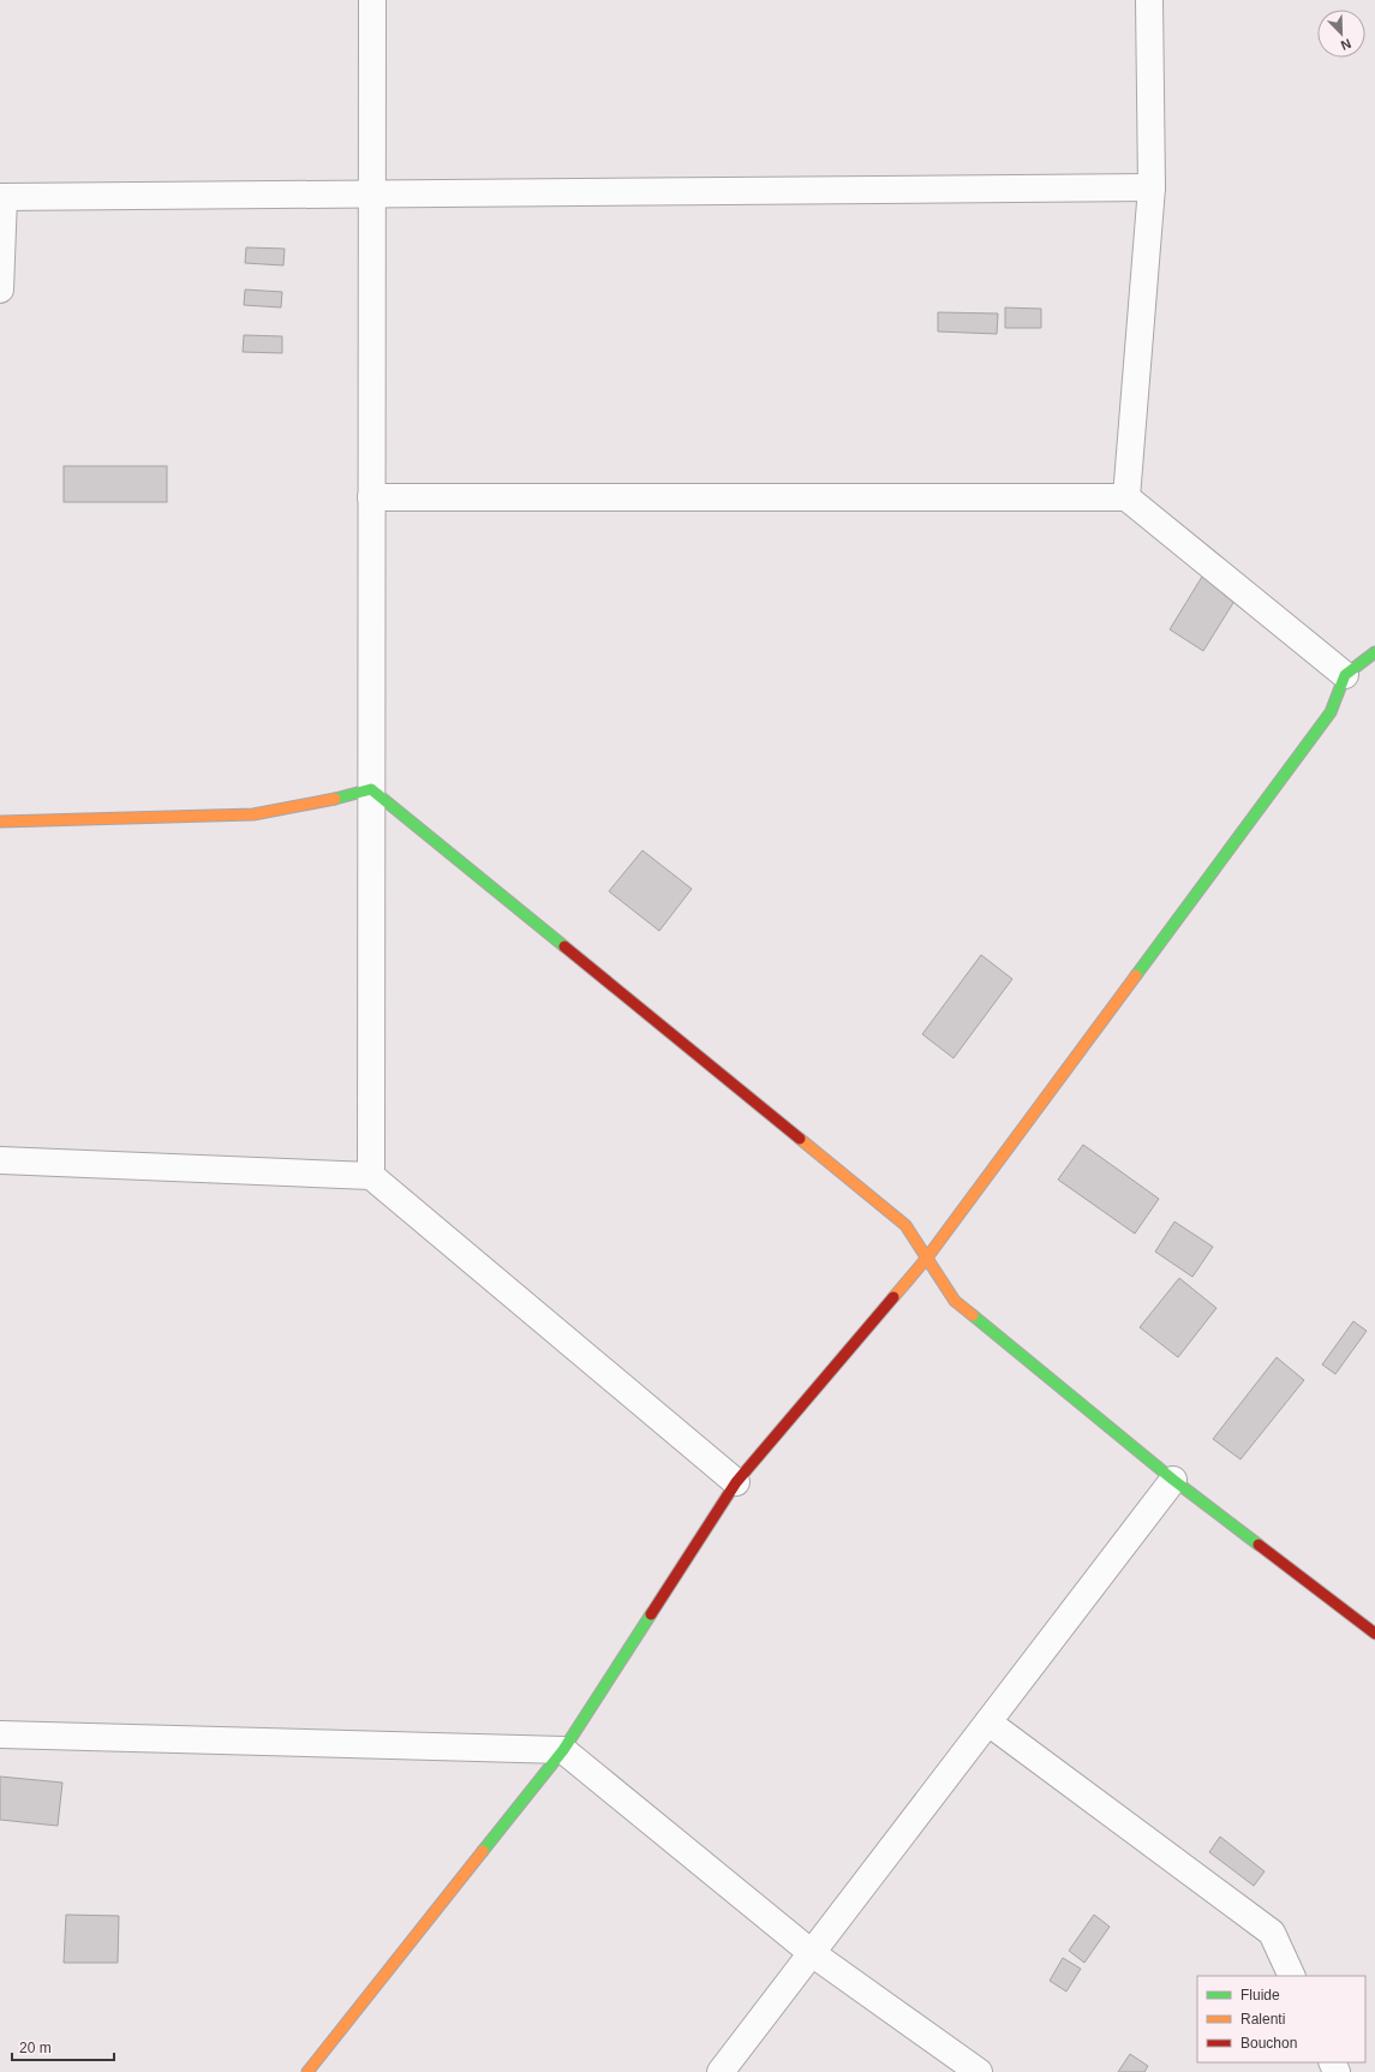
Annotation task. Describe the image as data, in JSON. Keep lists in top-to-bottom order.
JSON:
{
  "legend": ["Fluide", "Ralenti", "Bouchon"],
  "scale_bar": "20 m",
  "north": "bottom right"
}
